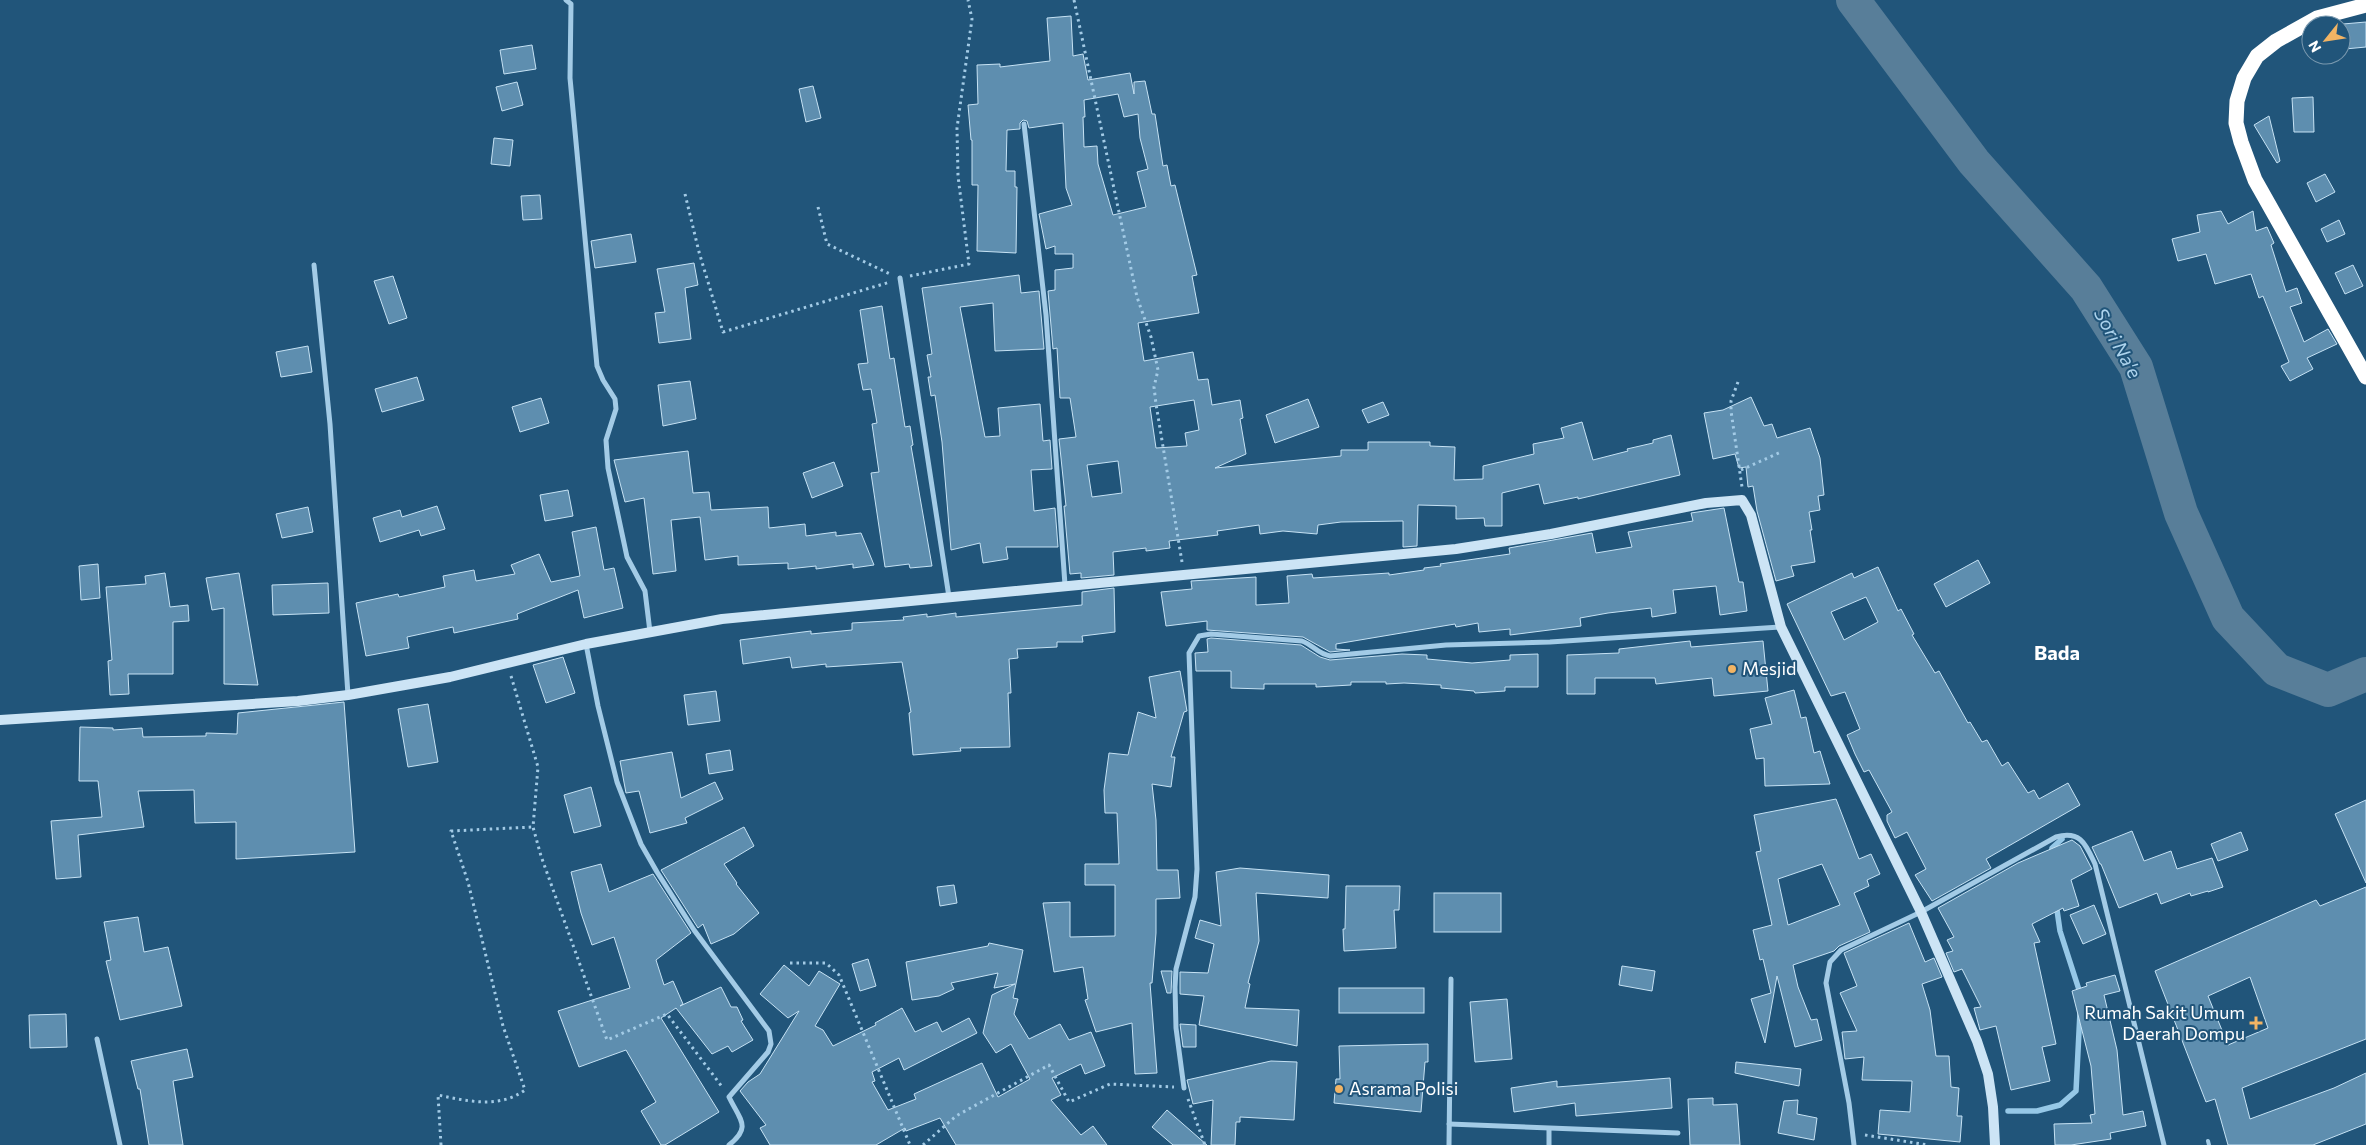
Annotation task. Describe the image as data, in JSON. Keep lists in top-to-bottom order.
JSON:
{
  "districts": ["Bada"],
  "water": ["Sori Na'e"],
  "places": {
    "other": ["Mesjid", "Asrama Polisi"],
    "health": ["Rumah Sakit Umum Daerah Dompu"]
  },
  "north": "bottom left"
}
